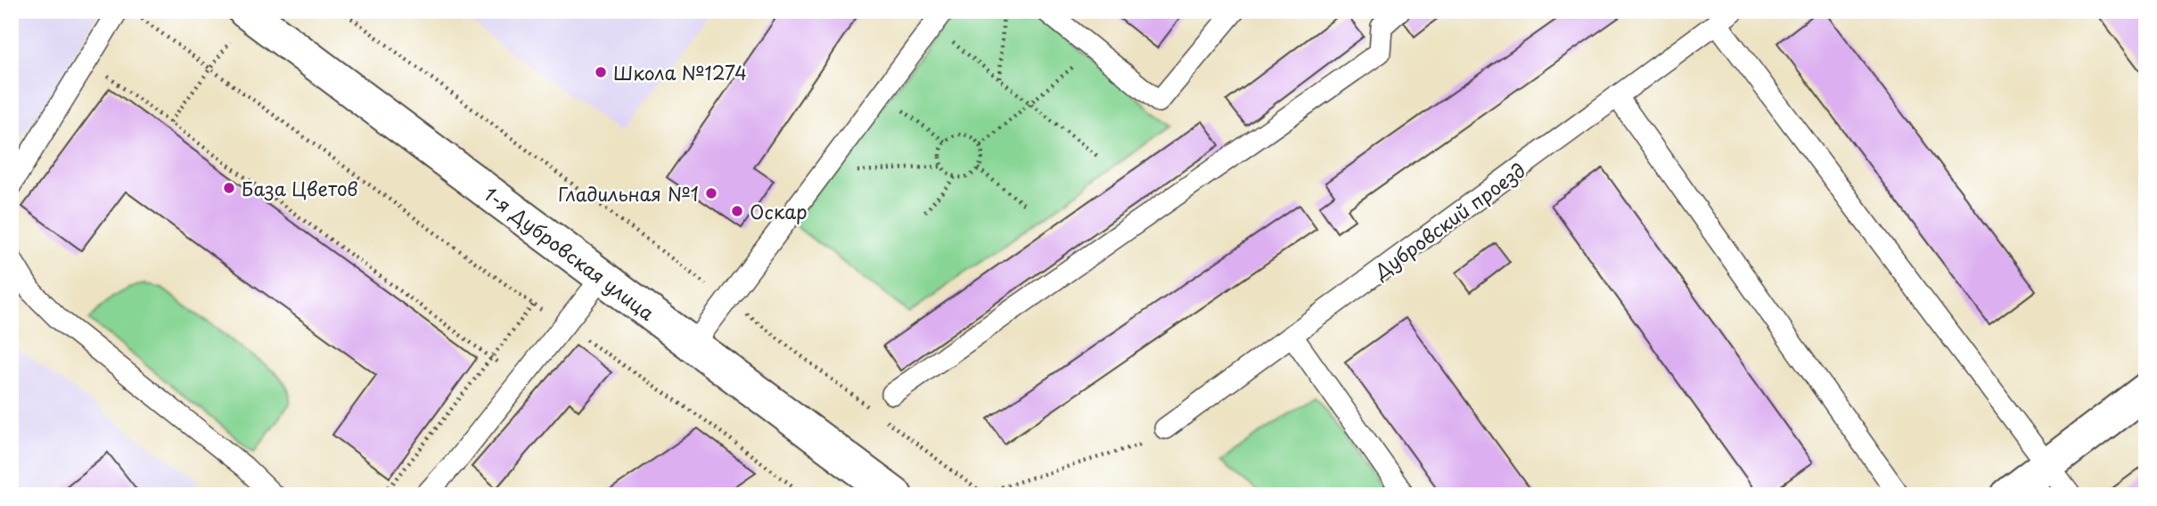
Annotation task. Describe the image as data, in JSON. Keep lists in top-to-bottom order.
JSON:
{
  "streets": {
    "main road": ["1-я Дубровская улица"],
    "lane": ["Дубровский проезд"]
  },
  "places": [
    "Школа №1274",
    "База Цветов",
    "Гладильная №1",
    "Оскар"
  ]
}
